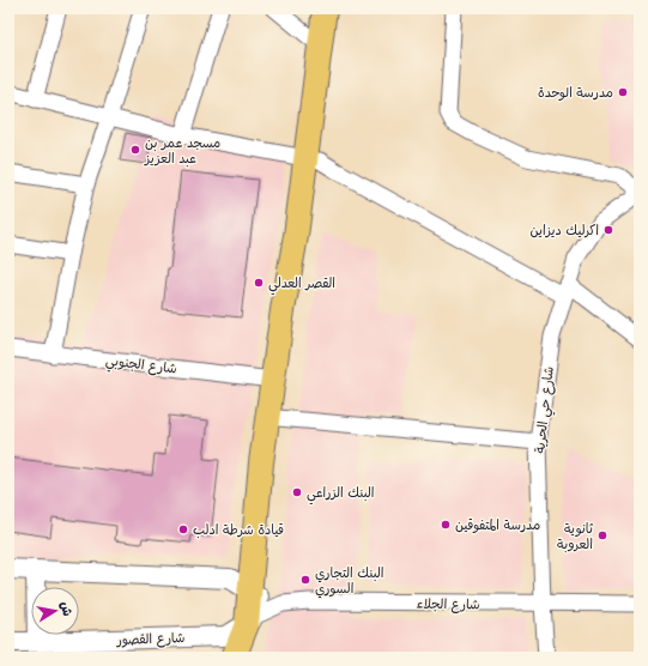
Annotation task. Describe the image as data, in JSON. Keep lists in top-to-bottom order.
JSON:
{
  "streets": {
    "street": [
      "شارع الجنوبي",
      "شارع حي الحرية",
      "شارع الجلاء",
      "شارع القصور"
    ]
  },
  "crossings": [
    ["شارع حي الحرية", "شارع الجلاء"],
    ["شارع الجلاء", "شارع القصور"]
  ],
  "places": [
    "مدرسة الوحدة",
    "مسجد عمر بن عبد العزيز",
    "اكرليك ديزاين",
    "القصر العدلي",
    "البنك الزراعي",
    "مدرسة المتفوقين",
    "قيادة شرطة ادلب",
    "ثانوية العروبة",
    "البنك التجاري السوري"
  ],
  "north": "right"
}
